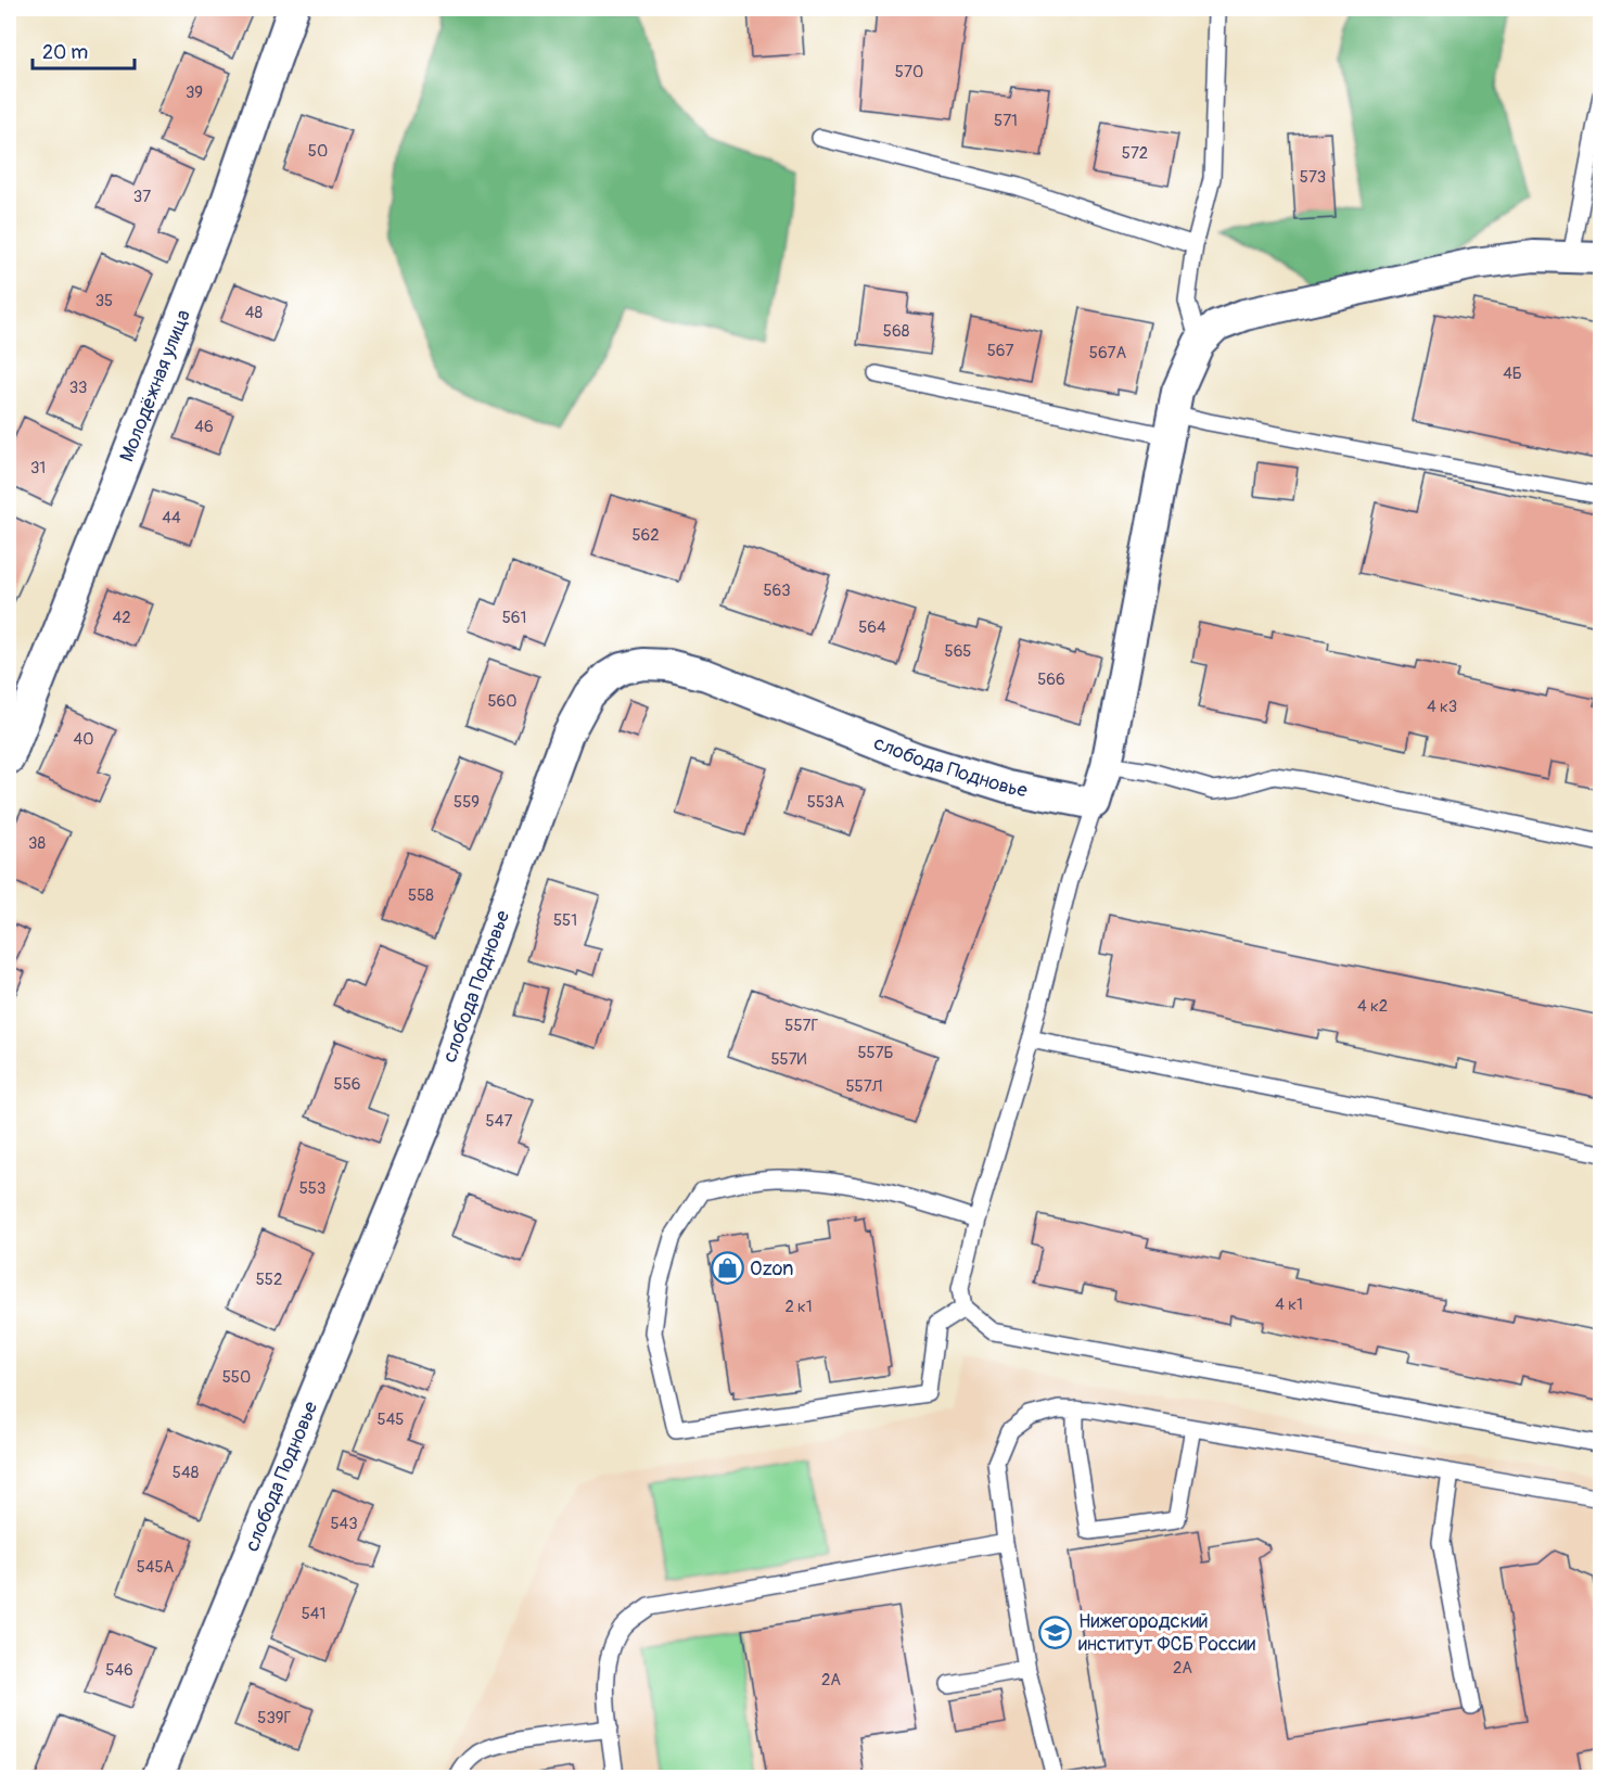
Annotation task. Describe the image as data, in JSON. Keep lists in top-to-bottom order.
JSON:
{
  "streets": {
    "street": ["Молодёжная улица", "слобода Подновье"]
  },
  "places": {
    "shop": ["Ozon"],
    "school or university": ["Нижегородский институт ФСБ России"]
  },
  "house_numbers": [
    "570",
    "39",
    "571",
    "50",
    "572",
    "573",
    "37",
    "35",
    "48",
    "568",
    "567",
    "567А",
    "4Б",
    "33",
    "46",
    "31",
    "44",
    "562",
    "563",
    "42",
    "561",
    "564",
    "565",
    "566",
    "560",
    "4 к3",
    "40",
    "559",
    "553А",
    "38",
    "558",
    "551",
    "4 к2",
    "557Г",
    "557Б",
    "557И",
    "556",
    "557Л",
    "547",
    "553",
    "552",
    "4 к1",
    "2 к1",
    "550",
    "545",
    "548",
    "543",
    "545А",
    "541",
    "2А",
    "546",
    "2А",
    "539Г"
  ],
  "scale_bar": "20 m"
}
